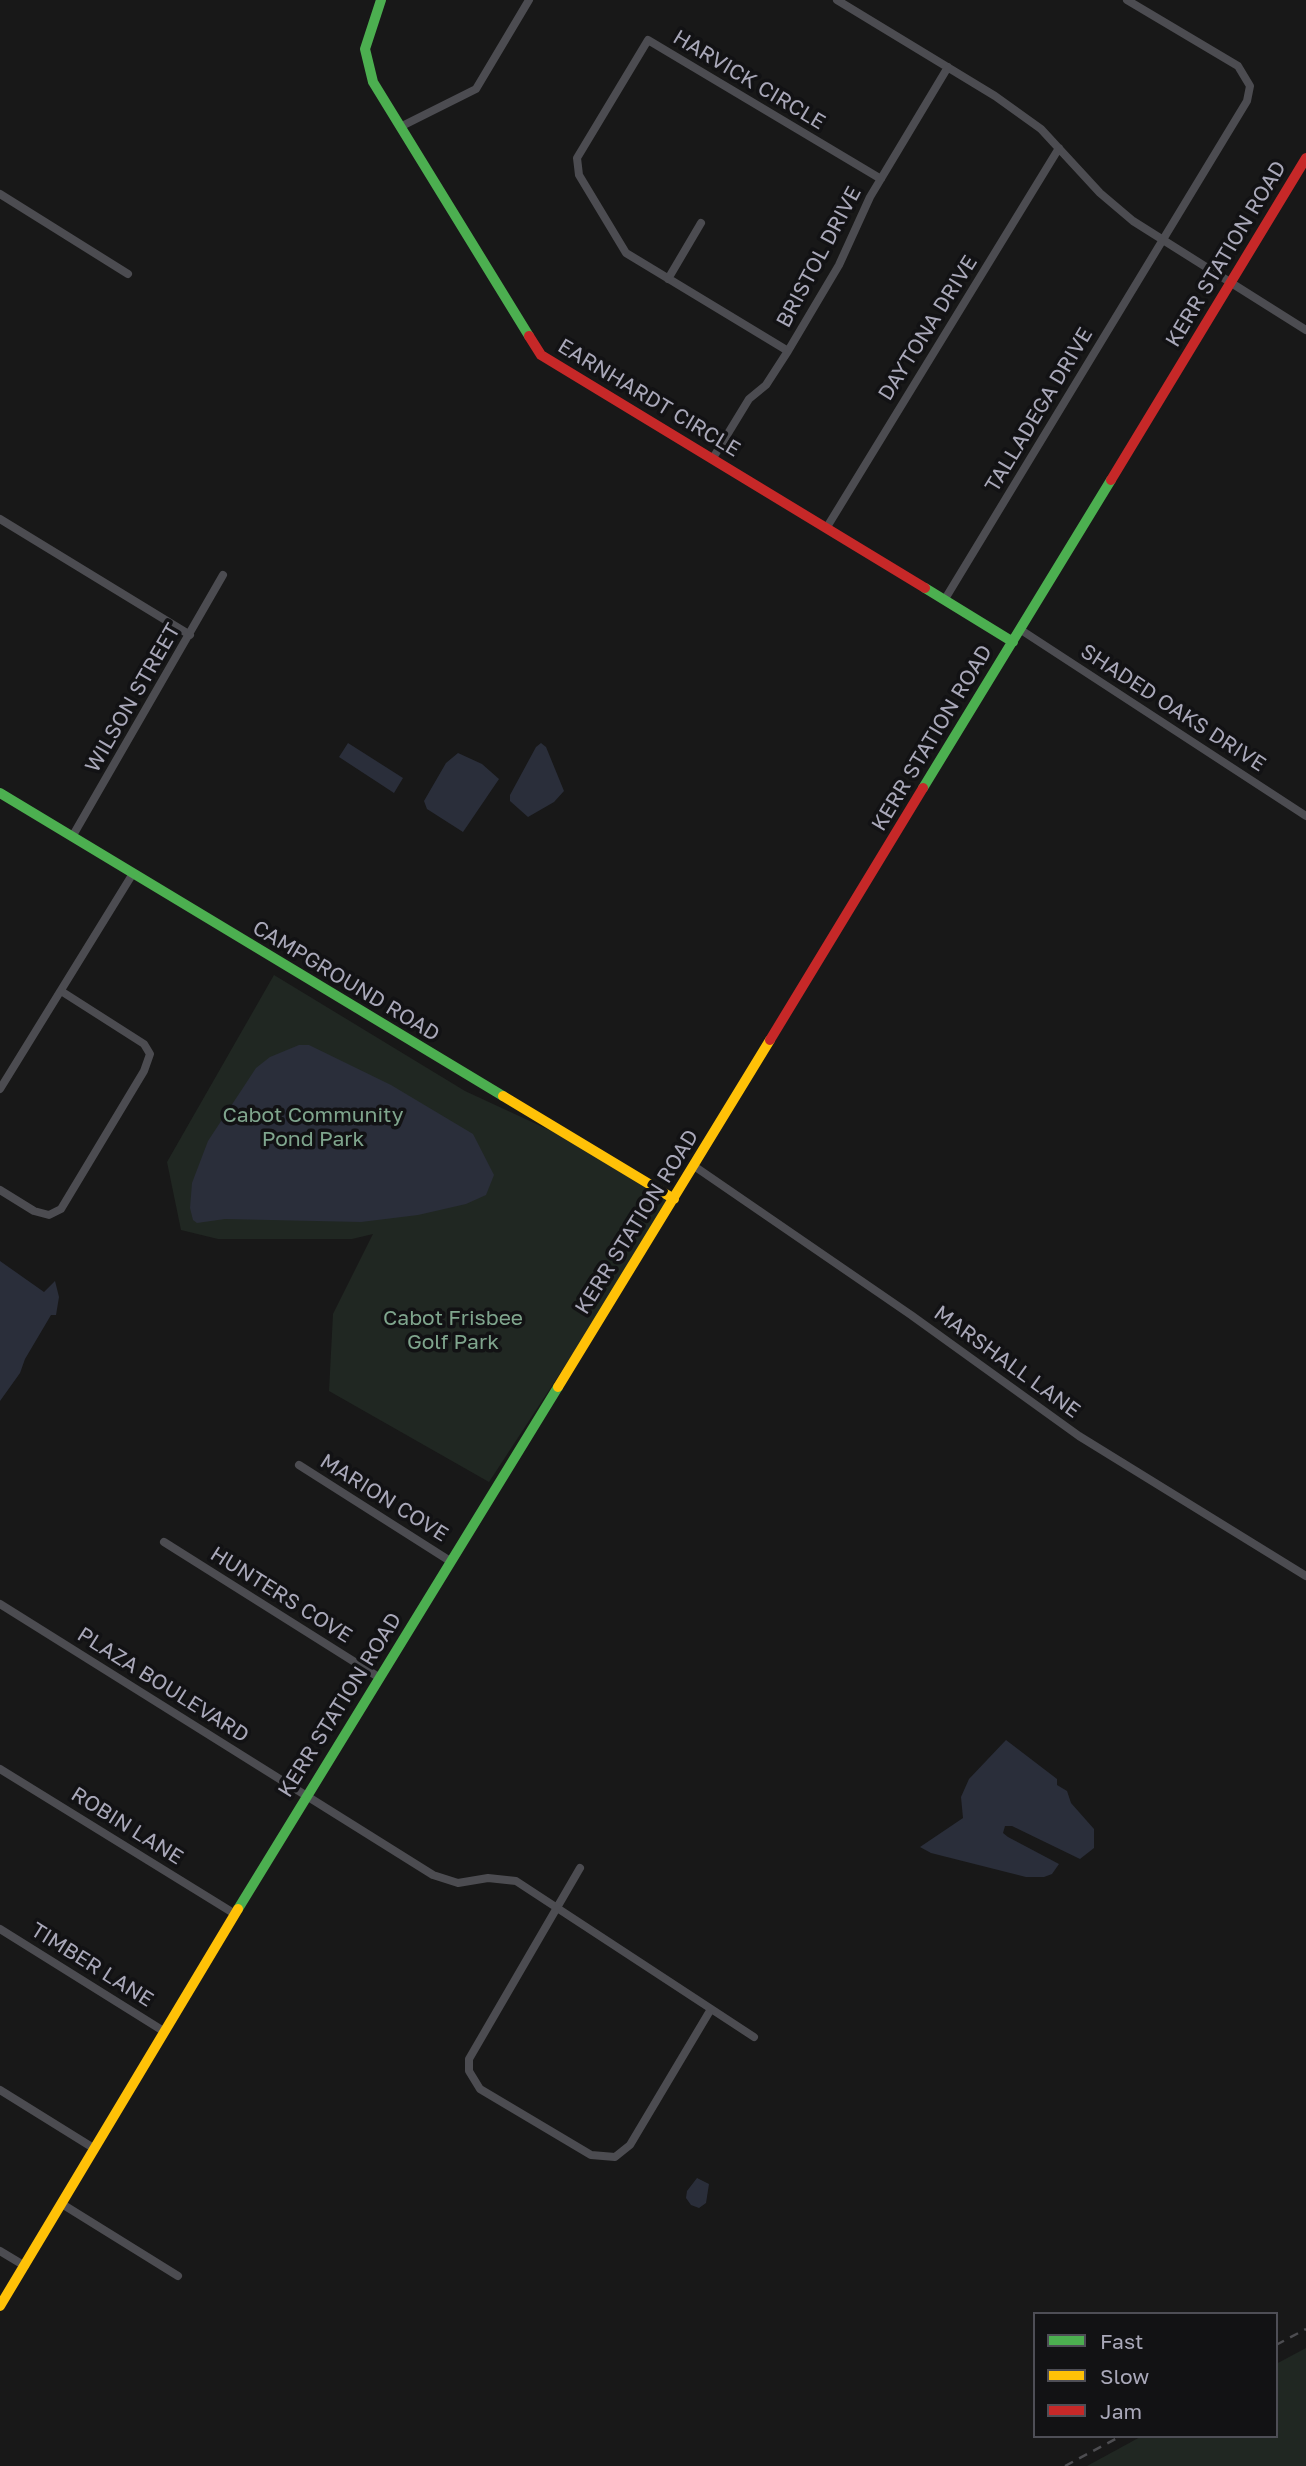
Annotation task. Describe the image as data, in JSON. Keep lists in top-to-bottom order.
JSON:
{
  "streets": {
    "street": [
      "HARVICK CIRCLE",
      "KERR STATION ROAD",
      "BRISTOL DRIVE",
      "DAYTONA DRIVE",
      "EARNHARDT CIRCLE",
      "TALLADEGA DRIVE",
      "WILSON STREET",
      "SHADED OAKS DRIVE",
      "CAMPGROUND ROAD",
      "MARSHALL LANE",
      "MARION COVE",
      "HUNTERS COVE",
      "PLAZA BOULEVARD",
      "ROBIN LANE",
      "TIMBER LANE"
    ]
  },
  "crossings": [
    ["HARVICK CIRCLE", "BRISTOL DRIVE"],
    ["KERR STATION ROAD", "EARNHARDT CIRCLE"],
    ["KERR STATION ROAD", "SHADED OAKS DRIVE"],
    ["KERR STATION ROAD", "CAMPGROUND ROAD"],
    ["KERR STATION ROAD", "MARSHALL LANE"],
    ["KERR STATION ROAD", "MARION COVE"],
    ["KERR STATION ROAD", "HUNTERS COVE"],
    ["KERR STATION ROAD", "PLAZA BOULEVARD"],
    ["KERR STATION ROAD", "ROBIN LANE"],
    ["KERR STATION ROAD", "TIMBER LANE"],
    ["BRISTOL DRIVE", "EARNHARDT CIRCLE"],
    ["DAYTONA DRIVE", "EARNHARDT CIRCLE"],
    ["EARNHARDT CIRCLE", "TALLADEGA DRIVE"],
    ["WILSON STREET", "CAMPGROUND ROAD"]
  ],
  "parks": ["Cabot Community Pond Park", "Cabot Frisbee Golf Park"],
  "legend": ["Fast", "Slow", "Jam"]
}
